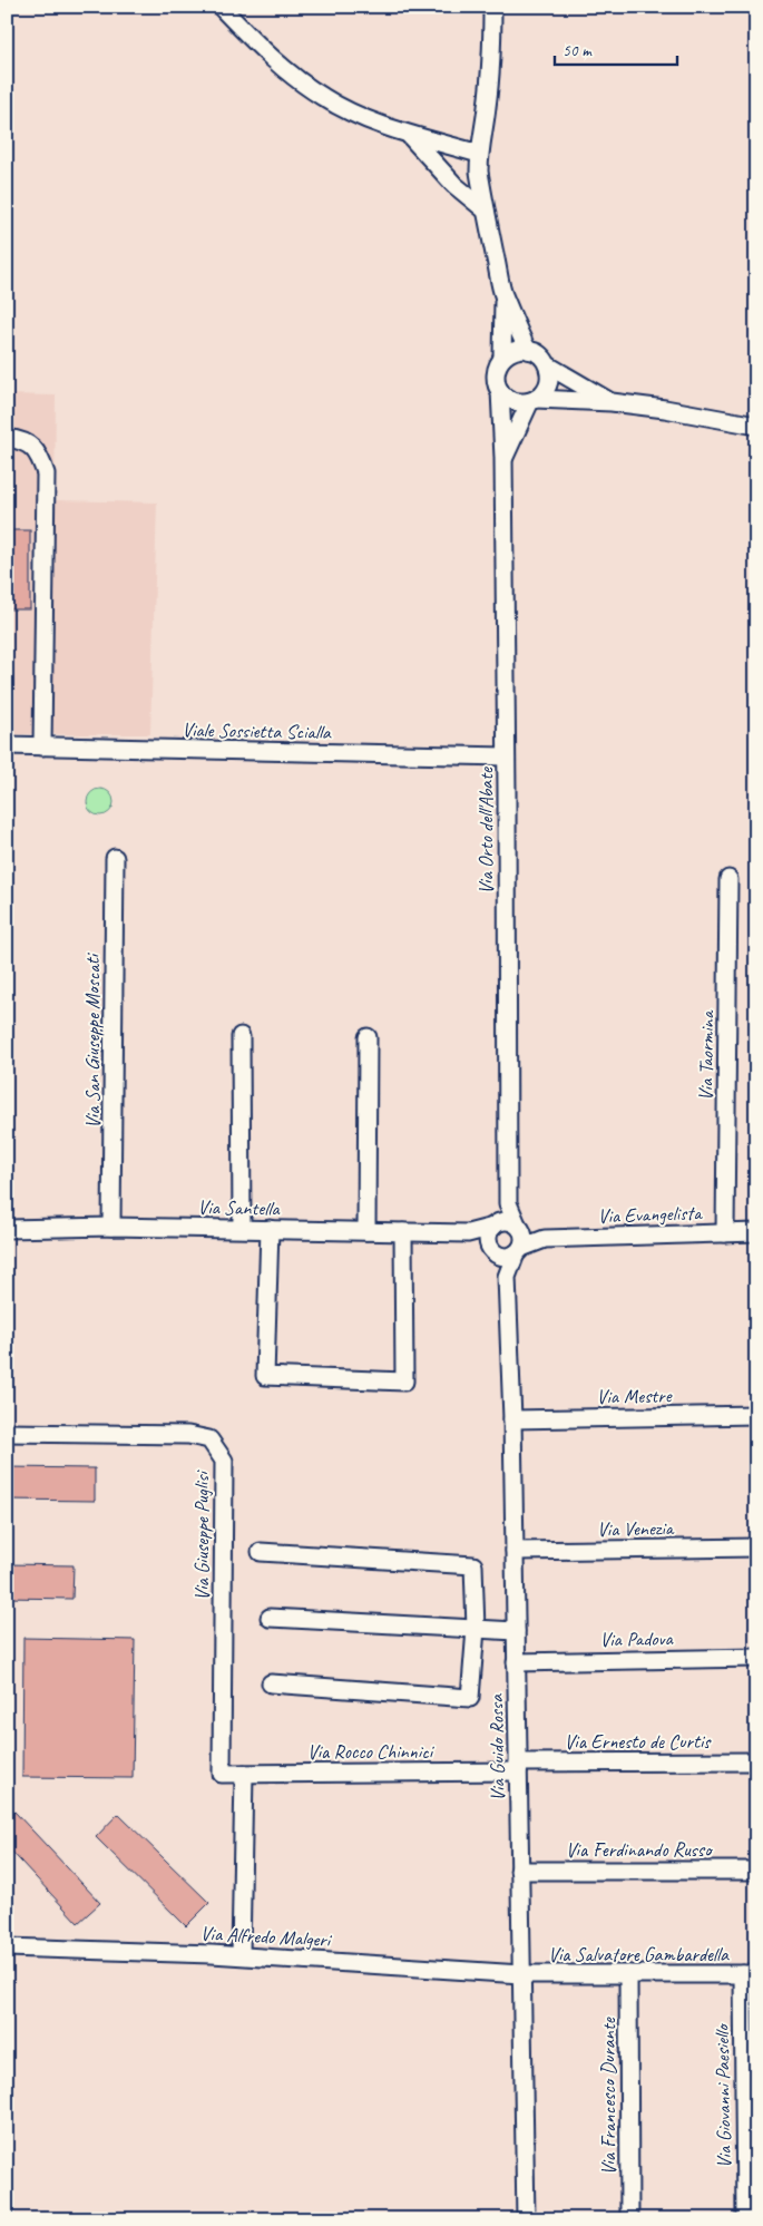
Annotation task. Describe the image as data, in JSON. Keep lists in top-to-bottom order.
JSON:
{
  "streets": {
    "street": [
      "Viale Sossietta Scialla",
      "Via Orto dell'Abate",
      "Via San Giuseppe Moscati",
      "Via Taormina",
      "Via Santella",
      "Via Evangelista",
      "Via Mestre",
      "Via Venezia",
      "Via Giuseppe Puglisi",
      "Via Padova",
      "Via Ernesto de Curtis",
      "Via Guido Rossa",
      "Via Rocco Chinnici",
      "Via Ferdinando Russo",
      "Via Alfredo Malgeri",
      "Via Salvatore Gambardella",
      "Via Francesco Durante",
      "Via Giovanni Paesiello"
    ]
  },
  "crossings": [
    ["Viale Sossietta Scialla", "Via Orto dell'Abate"],
    ["Via Orto dell'Abate", "Via Santella"],
    ["Via Orto dell'Abate", "Via Evangelista"],
    ["Via Orto dell'Abate", "Via Guido Rossa"],
    ["Via San Giuseppe Moscati", "Via Santella"],
    ["Via Taormina", "Via Evangelista"],
    ["Via Santella", "Via Evangelista"],
    ["Via Santella", "Via Guido Rossa"],
    ["Via Evangelista", "Via Guido Rossa"],
    ["Via Mestre", "Via Guido Rossa"],
    ["Via Venezia", "Via Guido Rossa"],
    ["Via Giuseppe Puglisi", "Via Rocco Chinnici"],
    ["Via Padova", "Via Guido Rossa"],
    ["Via Ernesto de Curtis", "Via Guido Rossa"],
    ["Via Ernesto de Curtis", "Via Rocco Chinnici"],
    ["Via Guido Rossa", "Via Rocco Chinnici"],
    ["Via Guido Rossa", "Via Ferdinando Russo"],
    ["Via Guido Rossa", "Via Alfredo Malgeri"],
    ["Via Guido Rossa", "Via Salvatore Gambardella"],
    ["Via Alfredo Malgeri", "Via Salvatore Gambardella"],
    ["Via Salvatore Gambardella", "Via Francesco Durante"],
    ["Via Salvatore Gambardella", "Via Giovanni Paesiello"]
  ],
  "scale_bar": "50 m"
}
